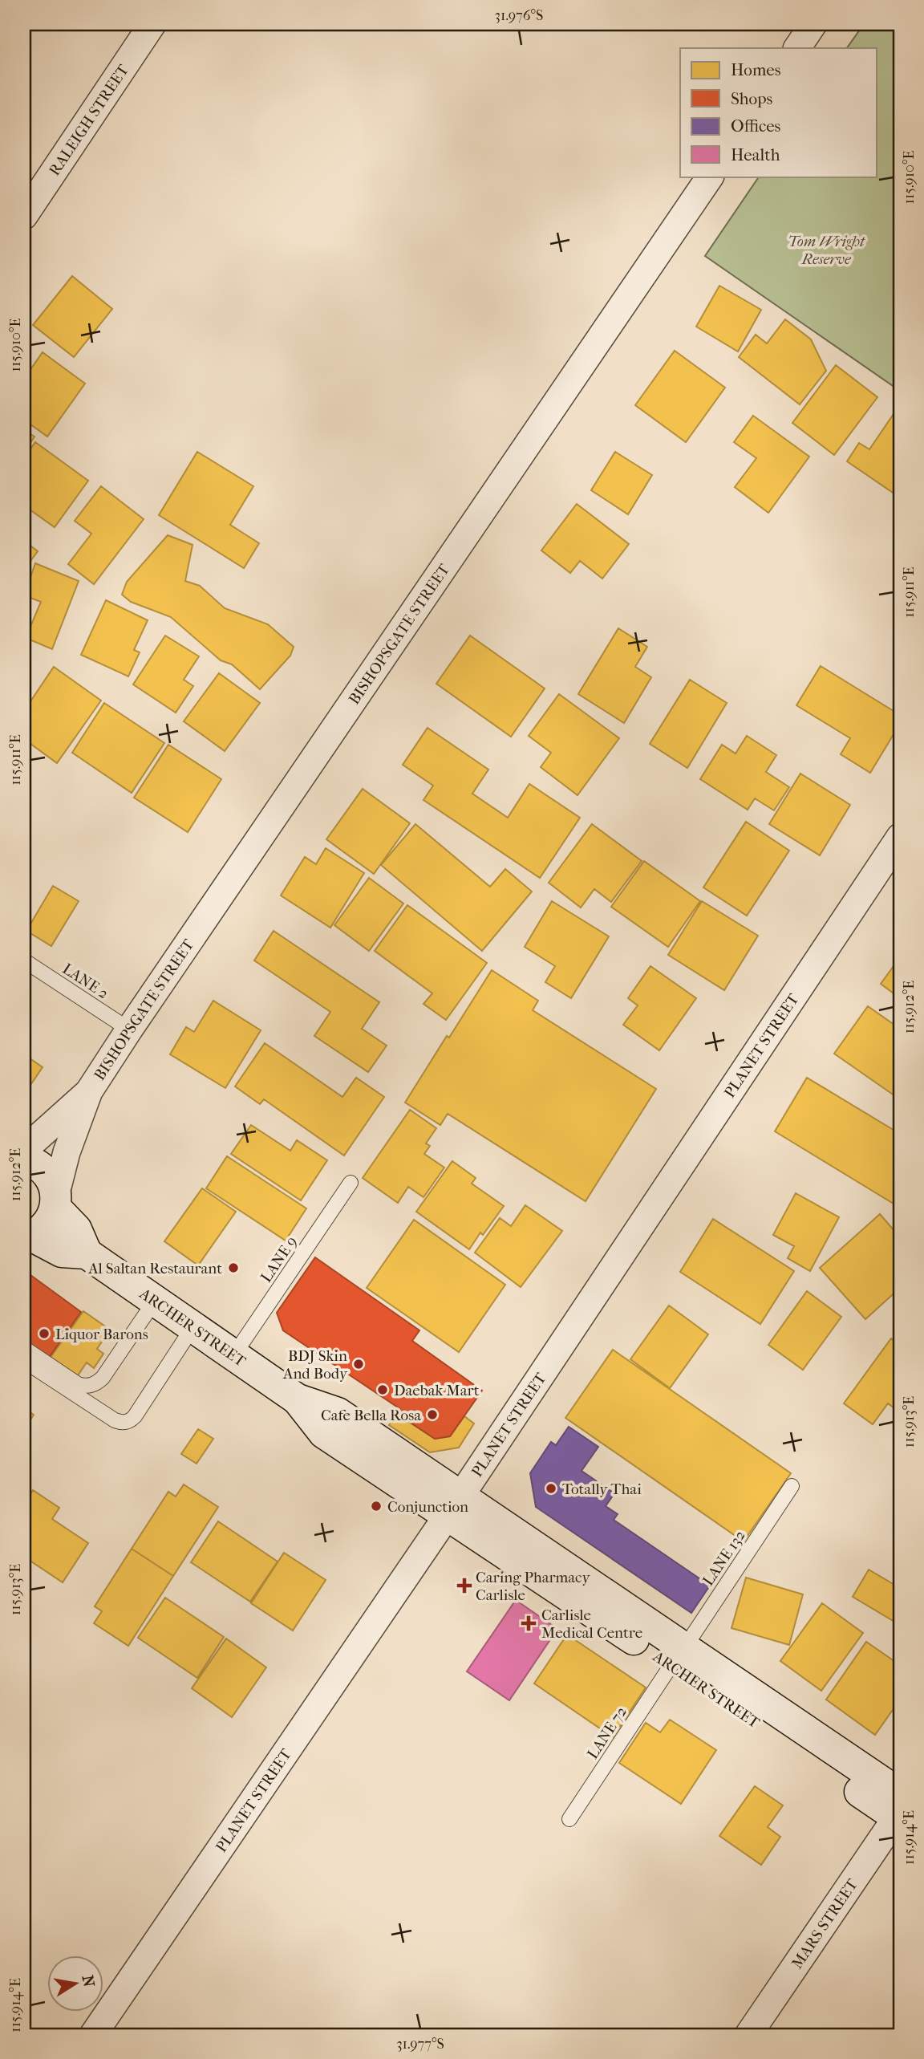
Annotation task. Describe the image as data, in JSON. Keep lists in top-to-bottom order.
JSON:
{
  "streets": {
    "main road": ["ARCHER STREET"],
    "street": [
      "RALEIGH STREET",
      "BISHOPSGATE STREET",
      "PLANET STREET",
      "MARS STREET"
    ],
    "lane": [
      "LANE 2",
      "LANE 9",
      "LANE 132",
      "LANE 72"
    ]
  },
  "crossings": [
    ["BISHOPSGATE STREET", "LANE 2"],
    ["PLANET STREET", "ARCHER STREET"],
    ["LANE 9", "ARCHER STREET"],
    ["ARCHER STREET", "LANE 132"],
    ["ARCHER STREET", "LANE 72"],
    ["ARCHER STREET", "MARS STREET"],
    ["LANE 132", "LANE 72"]
  ],
  "parks": ["Tom Wright Reserve"],
  "places": {
    "other": [
      "Al Saltan Restaurant",
      "Liquor Barons",
      "BDJ Skin And Body",
      "Daebak Mart",
      "Cafe Bella Rosa",
      "Totally Thai",
      "Conjunction"
    ],
    "health": ["Caring Pharmacy Carlisle", "Carlisle Medical Centre"]
  },
  "legend": [
    "Homes",
    "Shops",
    "Offices",
    "Health"
  ],
  "north": "right",
  "coordinates": [
    "31.976°S",
    "115.910°E",
    "115.911°E",
    "115.912°E",
    "115.913°E",
    "115.914°E",
    "31.977°S"
  ]
}
